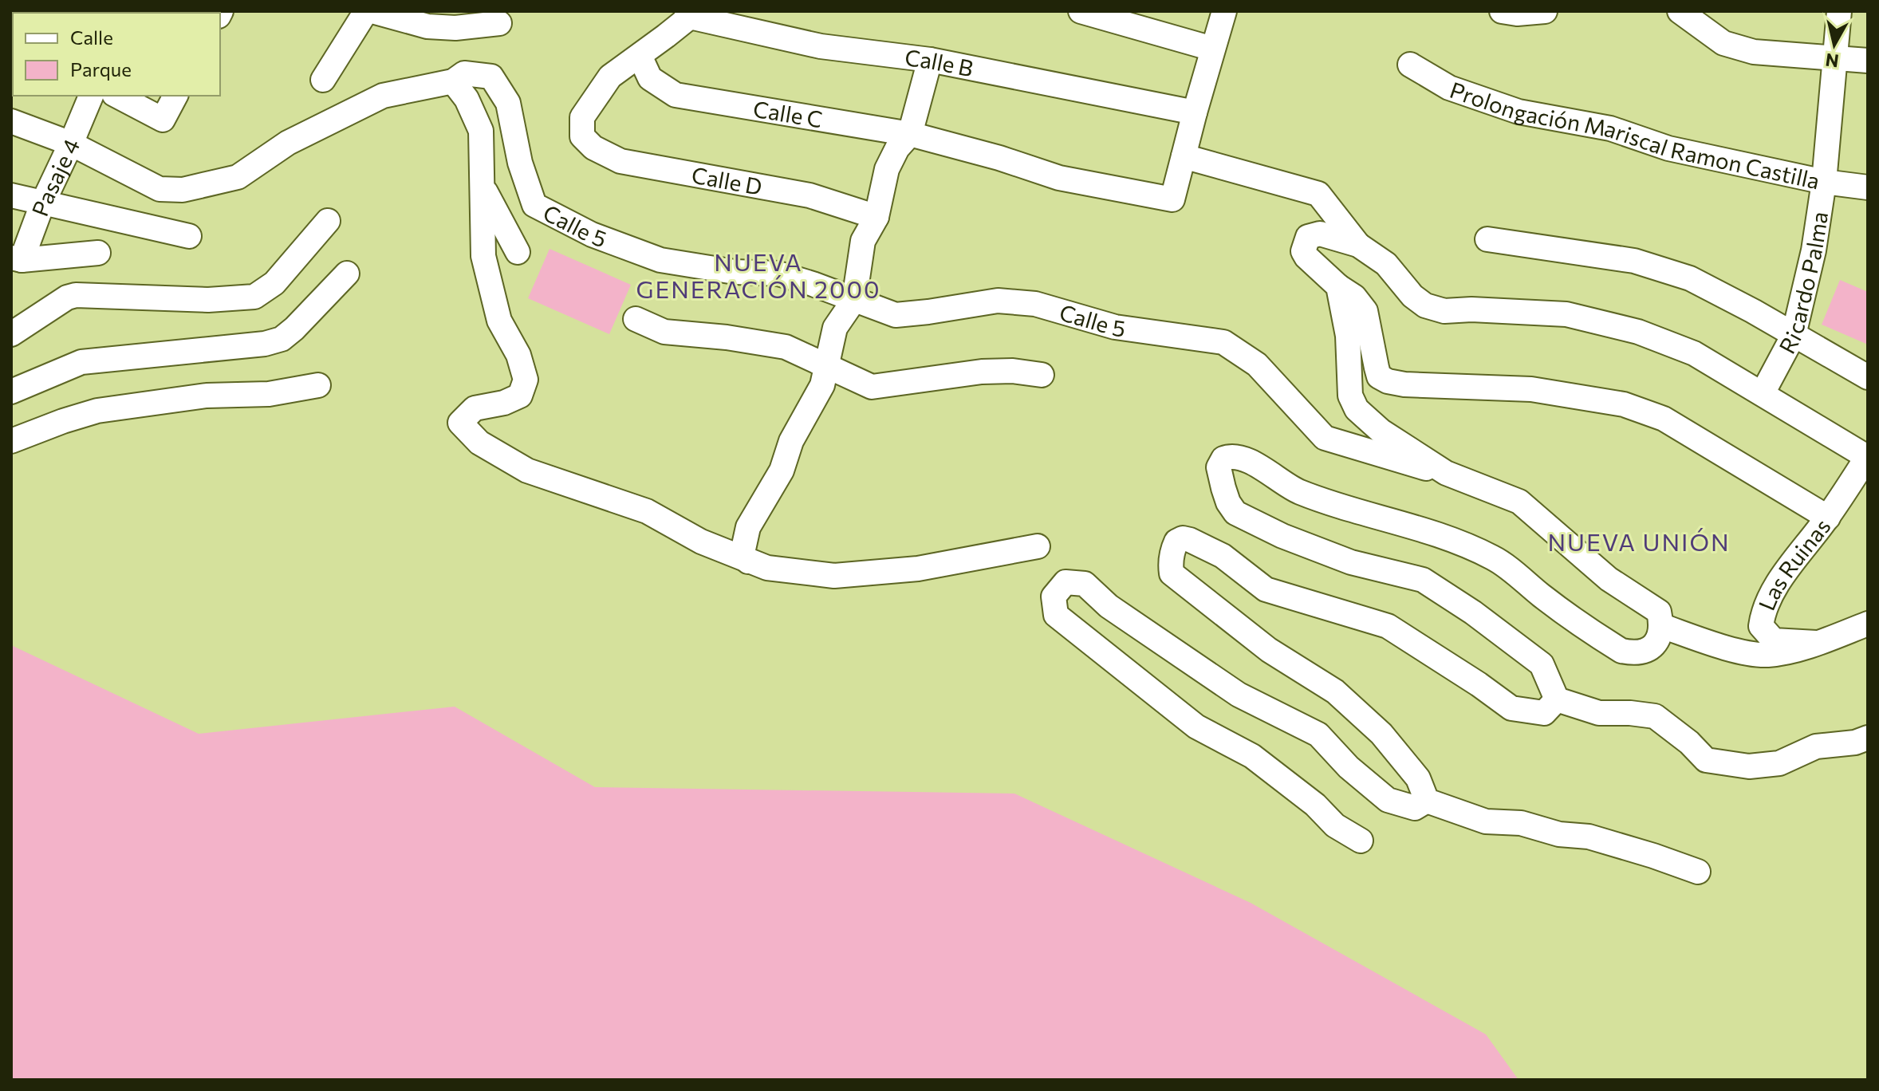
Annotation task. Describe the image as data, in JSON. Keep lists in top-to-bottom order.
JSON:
{
  "streets": {
    "street": [
      "Calle B",
      "Calle C",
      "Prolongación Mariscal Ramon Castilla",
      "Pasaje 4",
      "Calle D",
      "Calle 5",
      "Ricardo Palma",
      "Las Ruinas"
    ]
  },
  "crossings": [
    ["Calle C", "Calle D"],
    ["Prolongación Mariscal Ramon Castilla", "Ricardo Palma"],
    ["Pasaje 4", "Calle 5"]
  ],
  "districts": ["NUEVA GENERACIÓN 2000", "NUEVA UNIÓN"],
  "legend": ["Calle", "Parque"],
  "north": "bottom"
}
